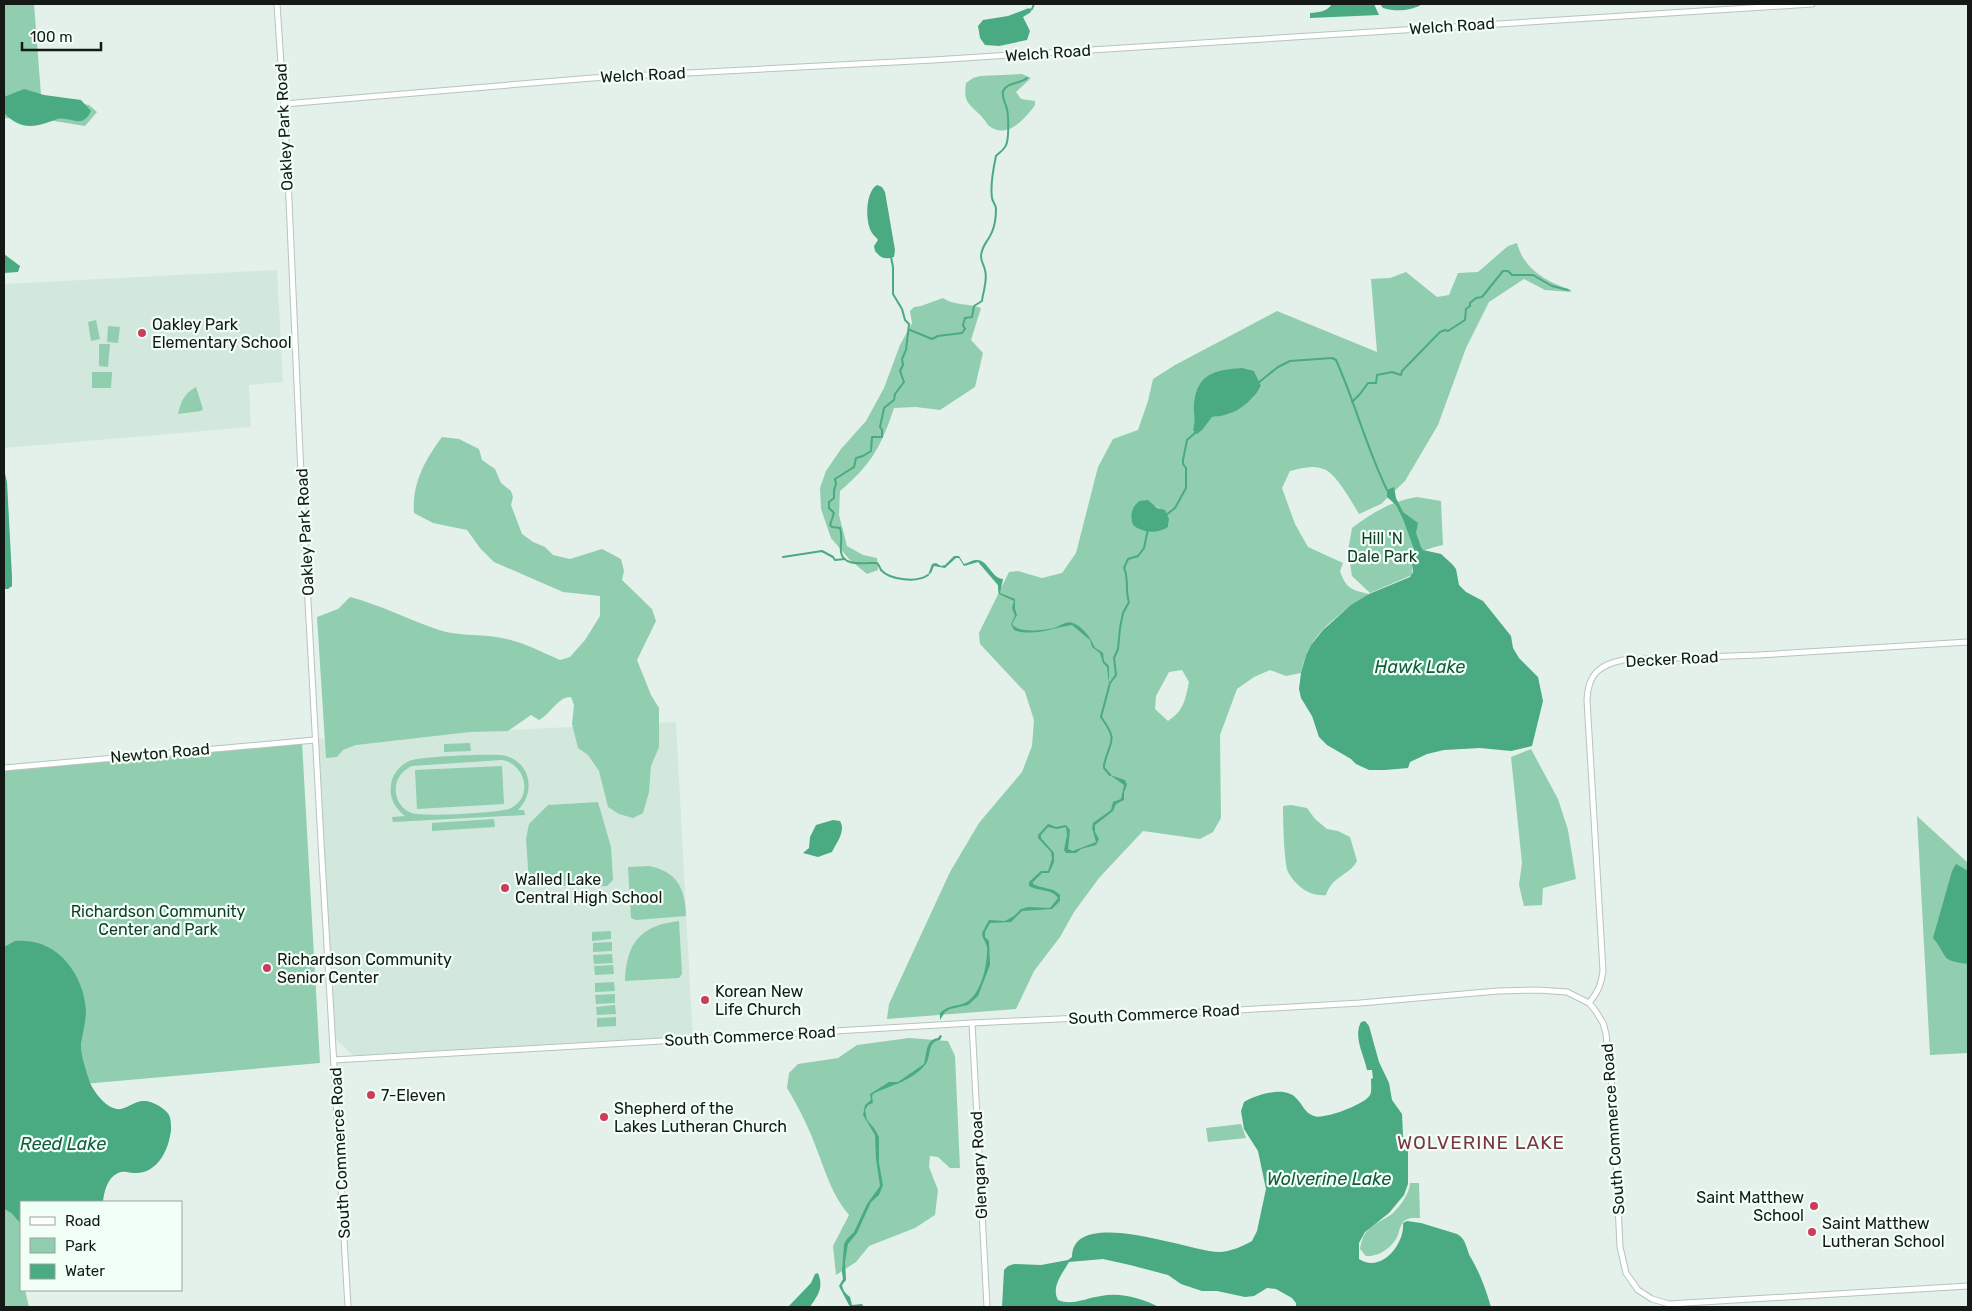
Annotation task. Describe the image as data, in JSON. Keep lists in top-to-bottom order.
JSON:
{
  "streets": {
    "street": [
      "Welch Road",
      "Oakley Park Road",
      "Decker Road",
      "Newton Road",
      "South Commerce Road",
      "Glengary Road"
    ]
  },
  "crossings": [
    ["Welch Road", "Oakley Park Road"],
    ["Oakley Park Road", "Newton Road"],
    ["Oakley Park Road", "South Commerce Road"],
    ["Decker Road", "South Commerce Road"],
    ["South Commerce Road", "Glengary Road"]
  ],
  "districts": ["WOLVERINE LAKE"],
  "water": ["Hawk Lake", "Reed Lake", "Wolverine Lake"],
  "parks": ["Hill 'N Dale Park", "Richardson Community Center and Park"],
  "places": [
    "Oakley Park Elementary School",
    "Walled Lake Central High School",
    "Richardson Community Senior Center",
    "Korean New Life Church",
    "7-Eleven",
    "Shepherd of the Lakes Lutheran Church",
    "Saint Matthew School",
    "Saint Matthew Lutheran School"
  ],
  "legend": ["Road", "Park", "Water"],
  "scale_bar": "100 m"
}
